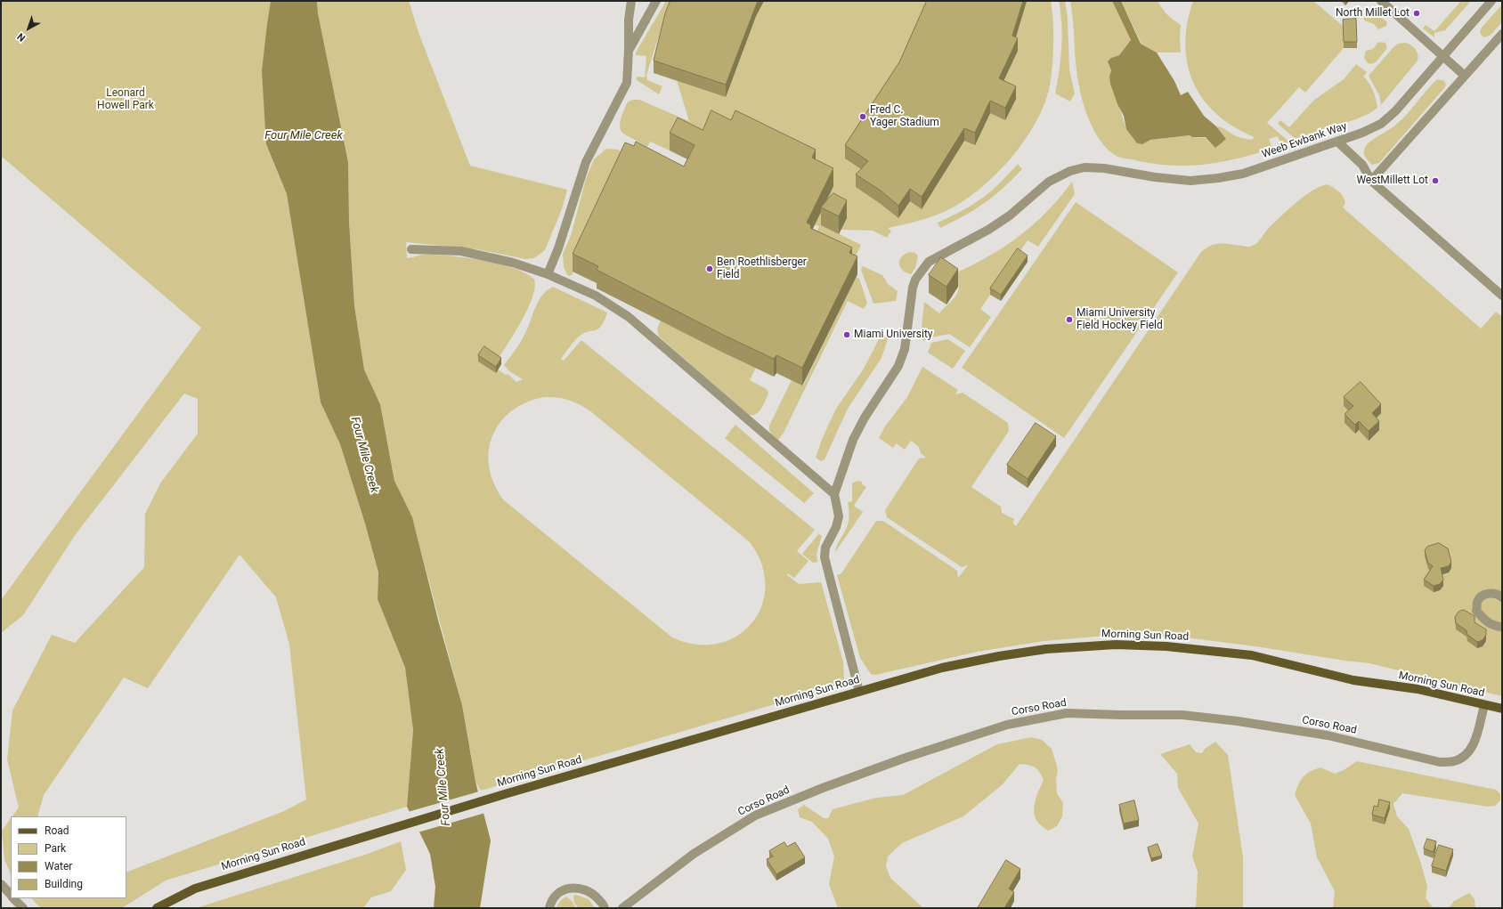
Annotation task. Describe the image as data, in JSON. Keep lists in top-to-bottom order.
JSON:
{
  "streets": {
    "main road": ["Morning Sun Road"],
    "street": ["Weeb Ewbank Way", "Corso Road"]
  },
  "crossings": [
    ["Morning Sun Road", "Corso Road"]
  ],
  "water": ["Four Mile Creek"],
  "parks": ["Leonard Howell Park"],
  "places": [
    "North Millet Lot",
    "Fred C. Yager Stadium",
    "WestMillett Lot",
    "Ben Roethlisberger Field",
    "Miami University Field Hockey Field",
    "Miami University"
  ],
  "legend": [
    "Road",
    "Park",
    "Water",
    "Building"
  ],
  "north": "bottom left"
}
